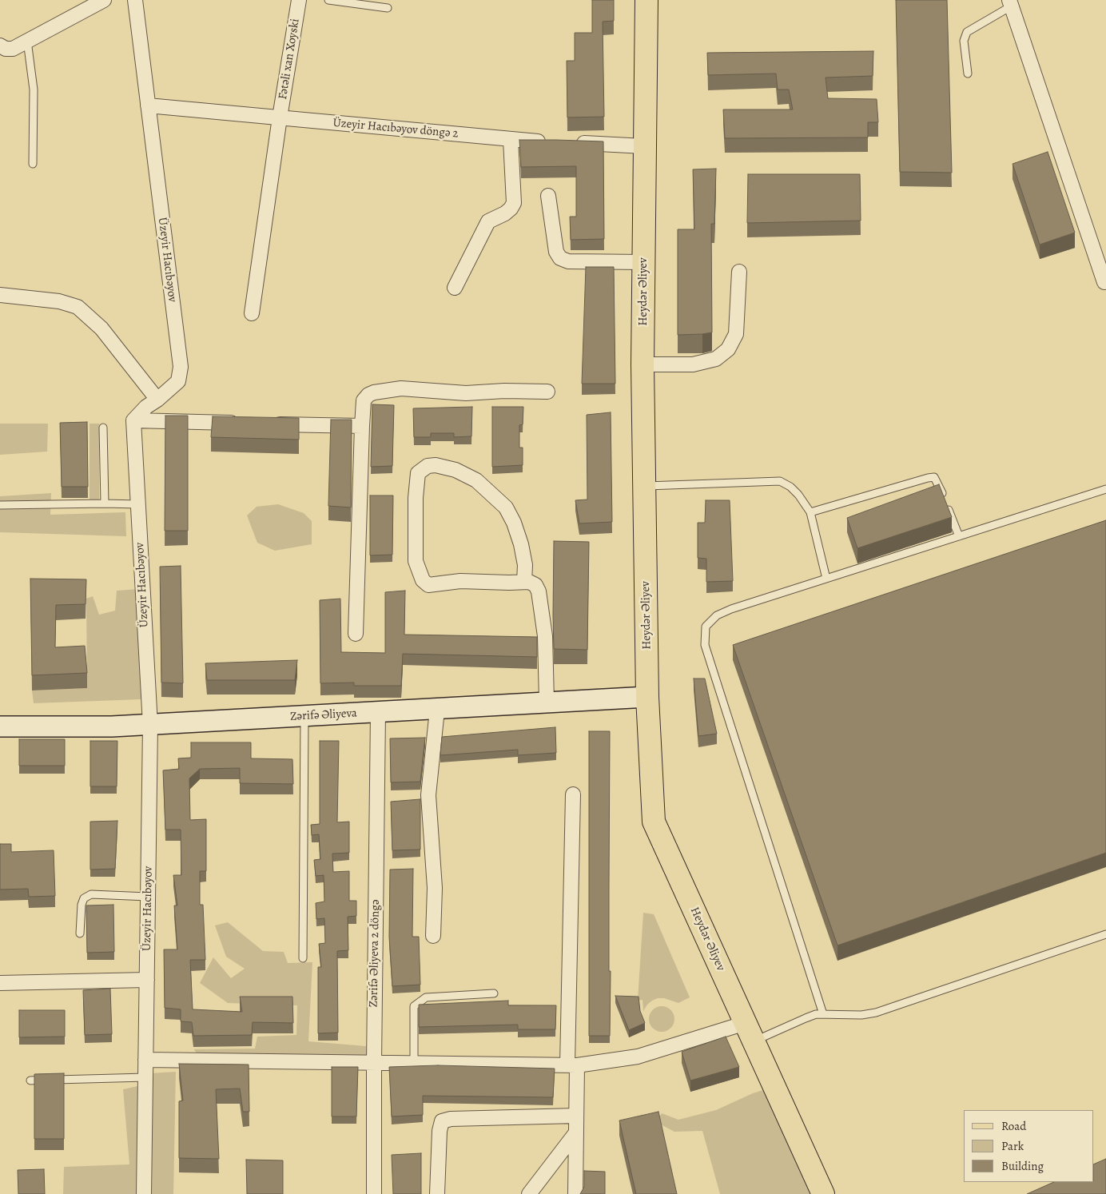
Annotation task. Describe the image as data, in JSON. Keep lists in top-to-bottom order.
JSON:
{
  "streets": {
    "main road": ["Heydər Əliyev"],
    "street": [
      "Fətəli xan Xoyski",
      "Üzeyir Hacıbəyov döngə 2",
      "Üzeyir Hacıbəyov",
      "Zərifə Əliyeva",
      "Zərifə Əliyeva 2 döngə"
    ]
  },
  "crossings": [
    ["Fətəli xan Xoyski", "Üzeyir Hacıbəyov döngə 2"],
    ["Üzeyir Hacıbəyov döngə 2", "Üzeyir Hacıbəyov"],
    ["Üzeyir Hacıbəyov", "Zərifə Əliyeva"],
    ["Heydər Əliyev", "Zərifə Əliyeva"],
    ["Zərifə Əliyeva", "Zərifə Əliyeva 2 döngə"]
  ],
  "legend": ["Road", "Park", "Building"]
}
